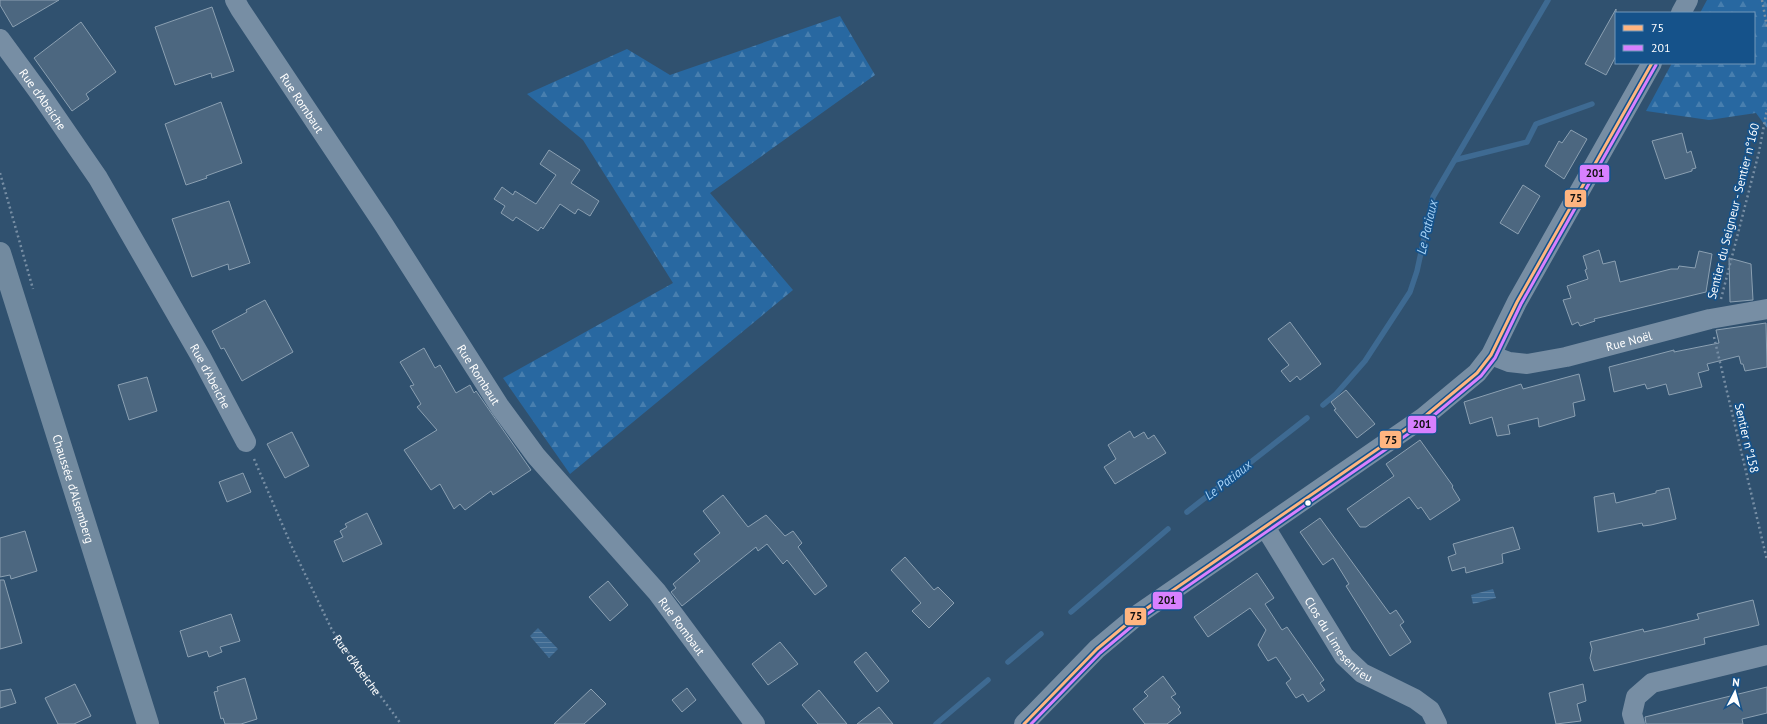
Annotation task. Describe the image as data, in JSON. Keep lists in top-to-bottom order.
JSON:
{
  "streets": {
    "main road": ["Chaussée d'Alsemberg"],
    "street": [
      "Rue d'Abeiche",
      "Rue Rombaut",
      "Rue Noël",
      "Clos du Limesenrieu"
    ],
    "path": ["Sentier du Seigneur - Sentier n°160", "Sentier n°158"]
  },
  "crossings": [
    ["Sentier du Seigneur - Sentier n°160", "Rue Noël"],
    ["Sentier du Seigneur - Sentier n°160", "Sentier n°158"],
    ["Rue Noël", "Sentier n°158"]
  ],
  "water": ["Le Patiaux"],
  "lines": ["transit line 75", "transit line 201"],
  "legend": ["75", "201"],
  "north": "top"
}
